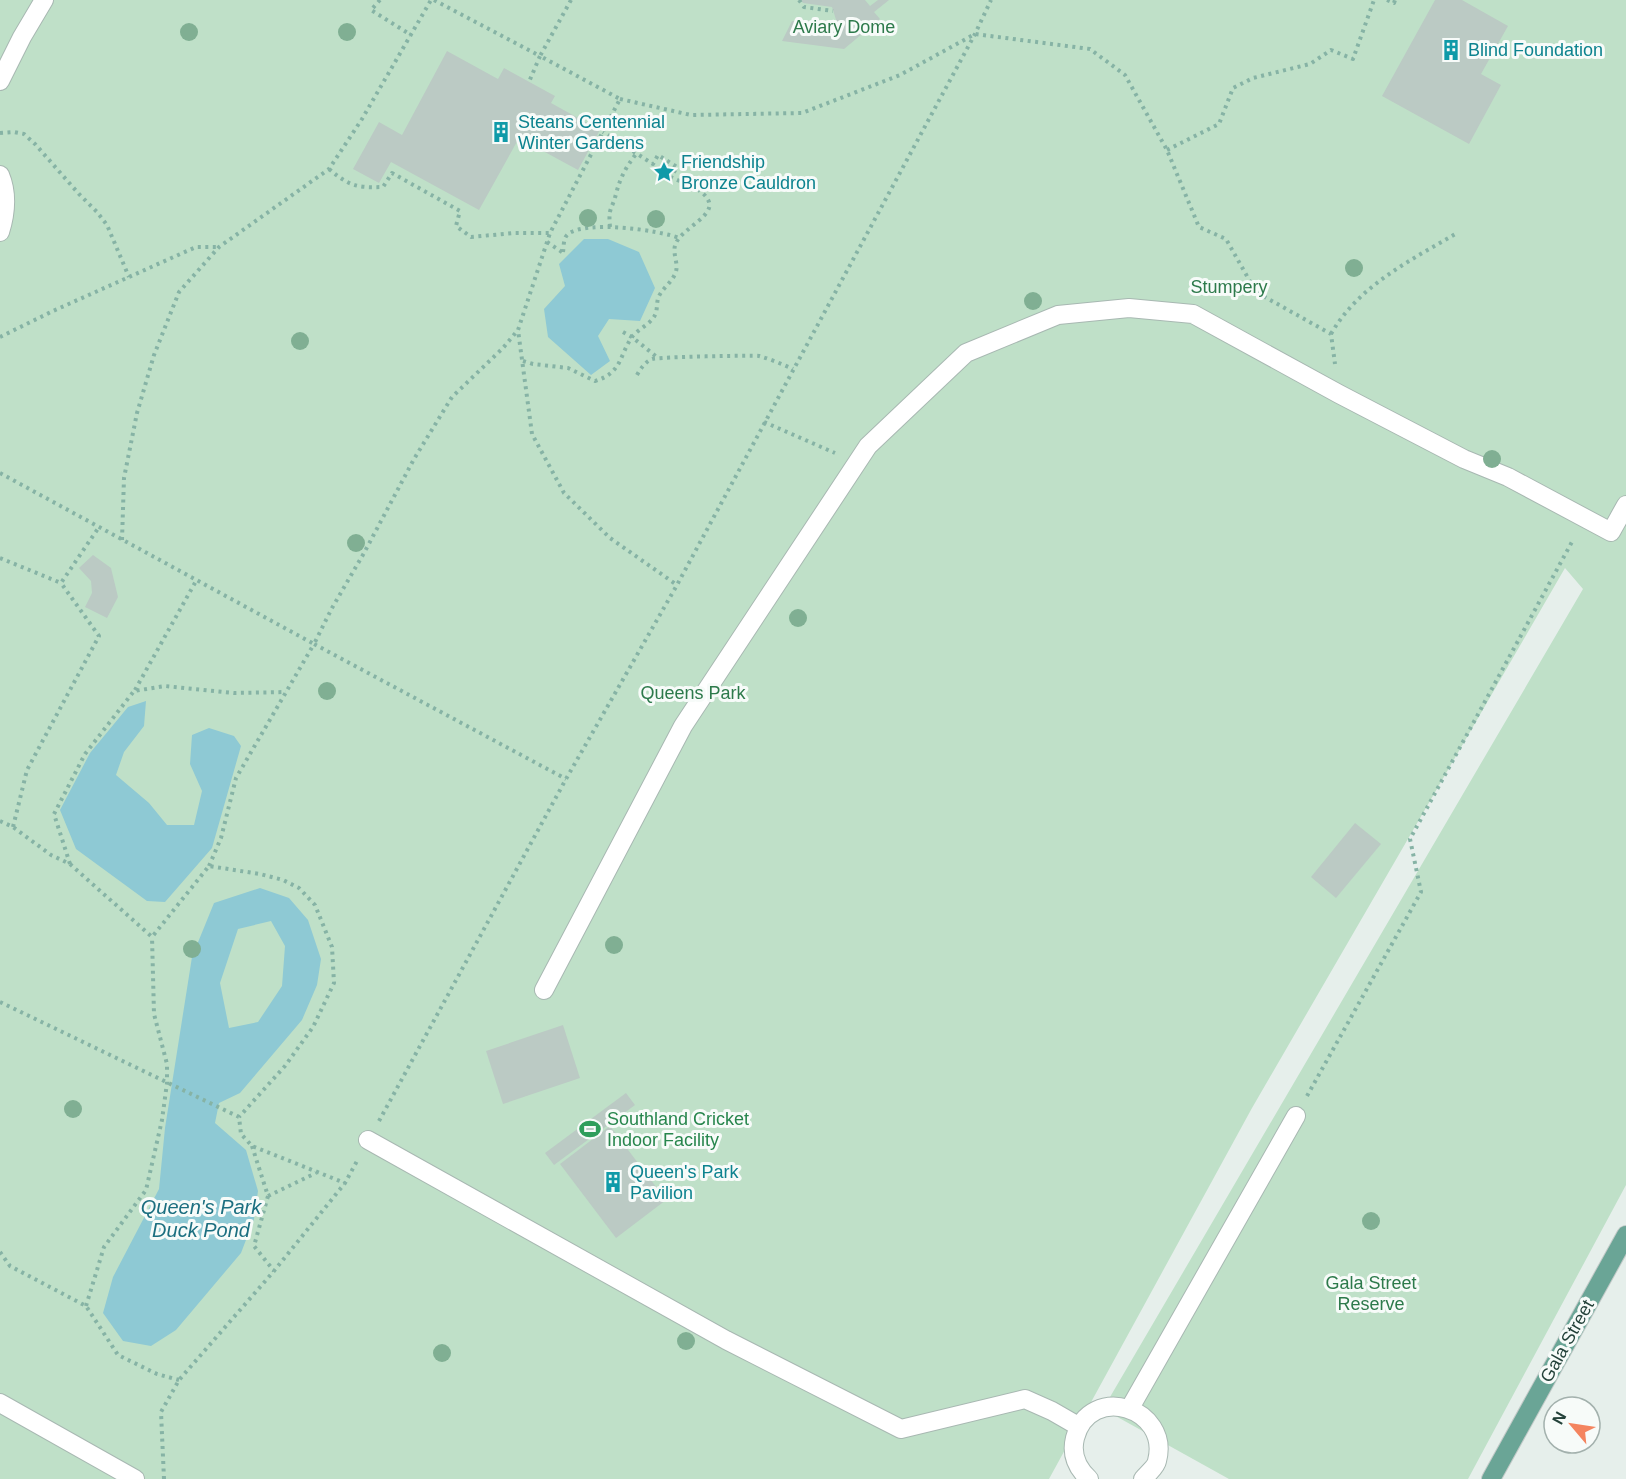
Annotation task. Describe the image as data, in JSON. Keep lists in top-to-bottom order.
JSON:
{
  "streets": {
    "main road": ["Gala Street"]
  },
  "water": ["Queen's Park Duck Pond"],
  "parks": [
    "Aviary Dome",
    "Stumpery",
    "Queens Park",
    "Gala Street Reserve"
  ],
  "places": {
    "building": ["Blind Foundation", "Steans Centennial Winter Gardens", "Queen's Park Pavilion"],
    "place": ["Friendship Bronze Cauldron"],
    "sports": ["Southland Cricket Indoor Facility"]
  },
  "north": "top left"
}
